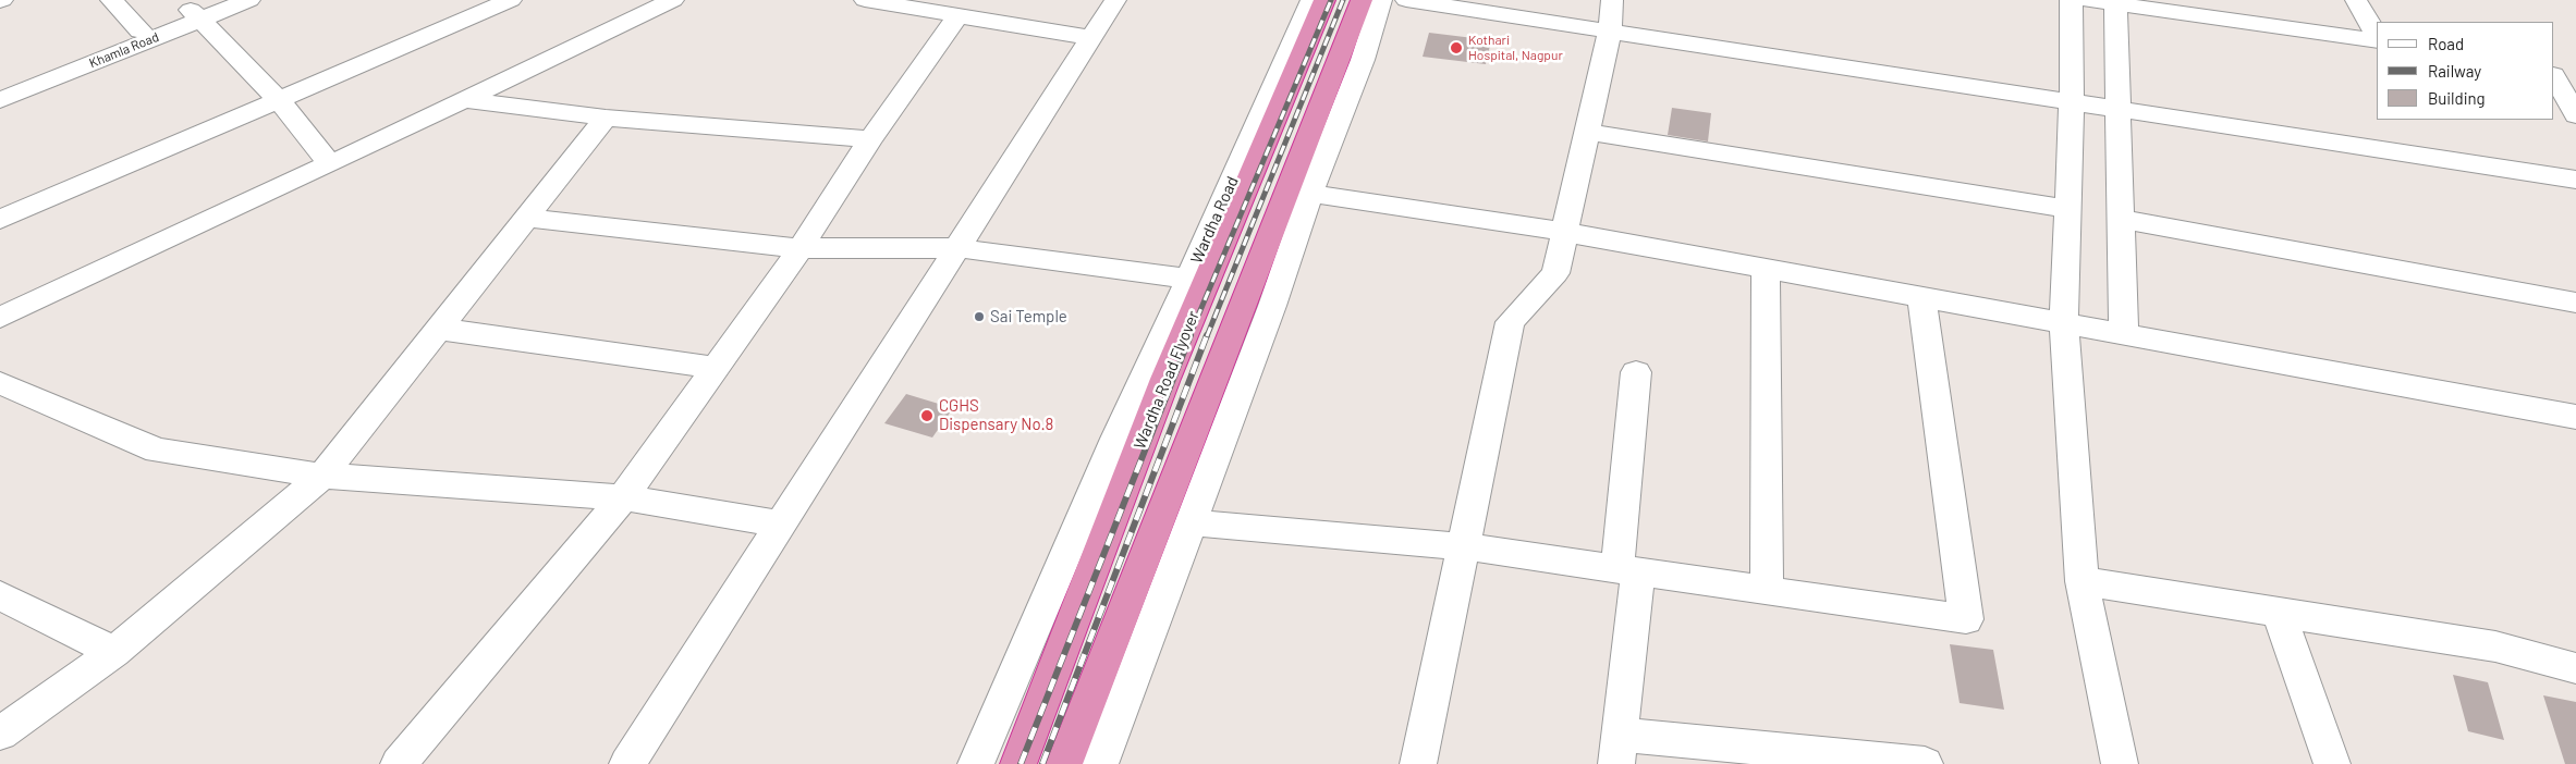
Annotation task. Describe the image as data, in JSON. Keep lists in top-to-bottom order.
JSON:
{
  "streets": {
    "highway": ["Wardha Road Flyover"],
    "street": ["Khamla Road", "Wardha Road"]
  },
  "places": ["Kothari Hospital, Nagpur", "Sai Temple", "CGHS Dispensary No.8"],
  "legend": ["Road", "Railway", "Building"]
}
